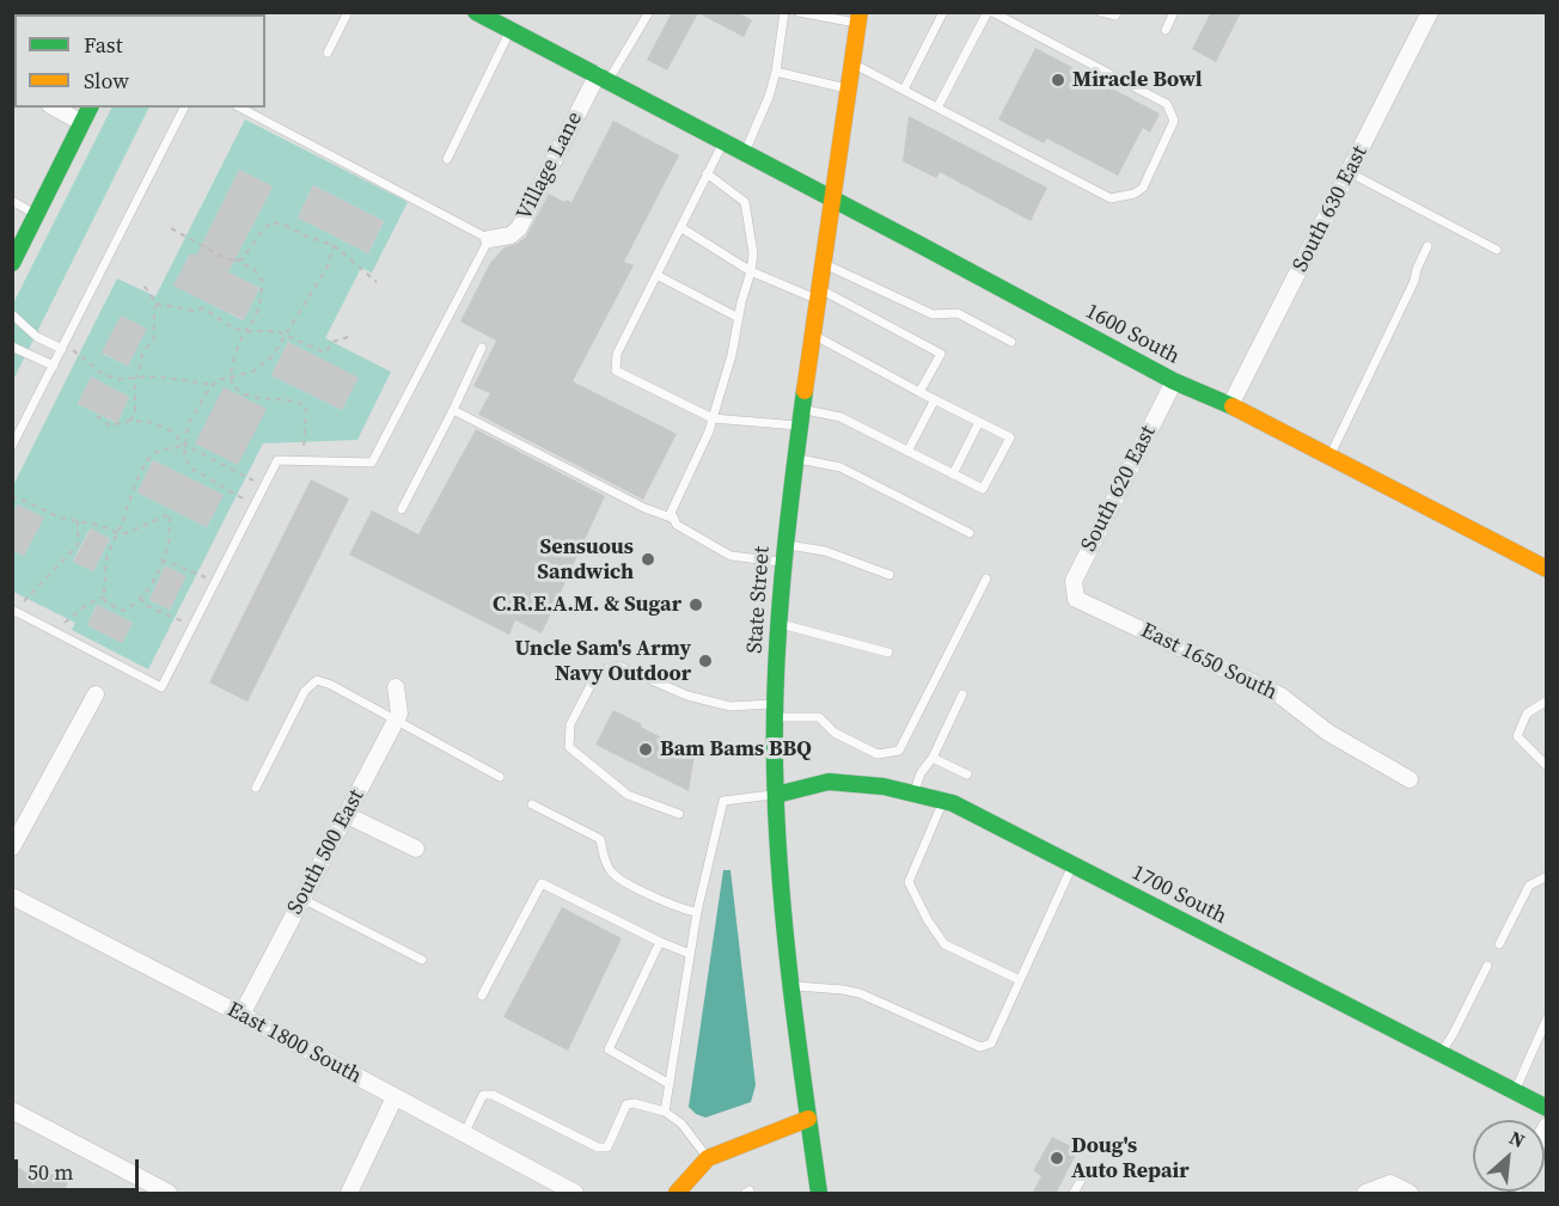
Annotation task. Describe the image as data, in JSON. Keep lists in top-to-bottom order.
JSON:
{
  "streets": {
    "street": [
      "Village Lane",
      "South 630 East",
      "1600 South",
      "South 620 East",
      "State Street",
      "East 1650 South",
      "South 500 East",
      "1700 South",
      "East 1800 South"
    ]
  },
  "crossings": [
    ["Village Lane", "1600 South"],
    ["South 630 East", "1600 South"],
    ["1600 South", "South 620 East"],
    ["1600 South", "State Street"],
    ["South 620 East", "East 1650 South"],
    ["State Street", "1700 South"],
    ["South 500 East", "East 1800 South"]
  ],
  "places": [
    "Miracle Bowl",
    "Sensuous Sandwich",
    "C.R.E.A.M. & Sugar",
    "Uncle Sam's Army Navy Outdoor",
    "Bam Bams BBQ",
    "Doug's Auto Repair"
  ],
  "legend": ["Fast", "Slow"],
  "scale_bar": "50 m",
  "north": "top right"
}
